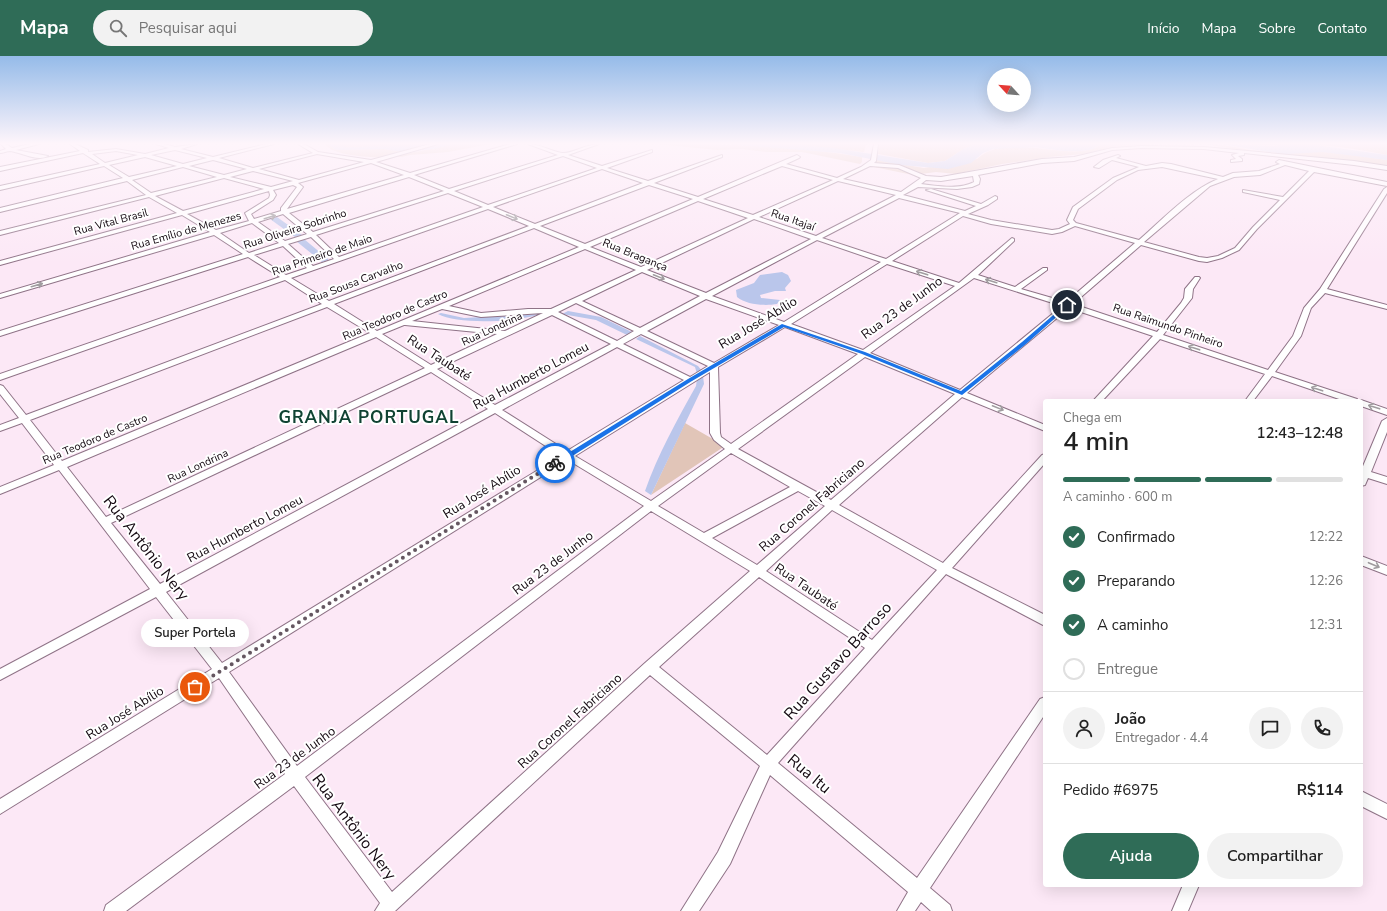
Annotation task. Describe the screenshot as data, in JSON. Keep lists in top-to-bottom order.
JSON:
{
  "streets": {
    "street": [
      "Rua Itajaí",
      "Rua Vital Brasil",
      "Rua Oliveira Sobrinho",
      "Rua Emílio de Menezes",
      "Rua Primeiro de Maio",
      "Rua Bragança",
      "Rua Sousa Carvalho",
      "Rua 23 de Junho",
      "Rua Teodoro de Castro",
      "Rua José Abílio",
      "Rua Raimundo Pinheiro",
      "Rua Londrina",
      "Rua Taubaté",
      "Rua Humberto Lomeu",
      "Rua Coronel Fabriciano",
      "Rua Antônio Nery",
      "Rua Gustavo Barroso",
      "Rua Itu"
    ]
  },
  "crossings": [
    ["Rua Itajaí", "Rua 23 de Junho"],
    ["Rua Itajaí", "Rua Teodoro de Castro"],
    ["Rua Itajaí", "Rua José Abílio"],
    ["Rua Itajaí", "Rua Londrina"],
    ["Rua Itajaí", "Rua Humberto Lomeu"],
    ["Rua Vital Brasil", "Rua Taubaté"],
    ["Rua Oliveira Sobrinho", "Rua Bragança"],
    ["Rua Oliveira Sobrinho", "Rua Taubaté"],
    ["Rua Emílio de Menezes", "Rua Taubaté"],
    ["Rua Primeiro de Maio", "Rua Bragança"],
    ["Rua Primeiro de Maio", "Rua Taubaté"],
    ["Rua Bragança", "Rua Sousa Carvalho"],
    ["Rua Bragança", "Rua 23 de Junho"],
    ["Rua Bragança", "Rua Teodoro de Castro"],
    ["Rua Bragança", "Rua José Abílio"],
    ["Rua Bragança", "Rua Londrina"],
    ["Rua Bragança", "Rua Humberto Lomeu"],
    ["Rua Bragança", "Rua Coronel Fabriciano"],
    ["Rua Sousa Carvalho", "Rua Taubaté"],
    ["Rua Sousa Carvalho", "Rua Antônio Nery"],
    ["Rua 23 de Junho", "Rua Raimundo Pinheiro"],
    ["Rua 23 de Junho", "Rua Taubaté"],
    ["Rua 23 de Junho", "Rua Antônio Nery"],
    ["Rua Teodoro de Castro", "Rua Taubaté"],
    ["Rua Teodoro de Castro", "Rua Antônio Nery"],
    ["Rua José Abílio", "Rua Taubaté"],
    ["Rua José Abílio", "Rua Antônio Nery"],
    ["Rua Raimundo Pinheiro", "Rua Coronel Fabriciano"],
    ["Rua Londrina", "Rua Taubaté"],
    ["Rua Londrina", "Rua Antônio Nery"],
    ["Rua Taubaté", "Rua Humberto Lomeu"],
    ["Rua Taubaté", "Rua Coronel Fabriciano"],
    ["Rua Taubaté", "Rua Gustavo Barroso"],
    ["Rua Humberto Lomeu", "Rua Antônio Nery"],
    ["Rua Coronel Fabriciano", "Rua Antônio Nery"],
    ["Rua Coronel Fabriciano", "Rua Itu"],
    ["Rua Gustavo Barroso", "Rua Itu"]
  ],
  "one_way": ["Rua Raimundo Pinheiro"],
  "districts": ["GRANJA PORTUGAL"],
  "places": ["Super Portela"],
  "north": "top left",
  "page": {
    "header": "Mapa",
    "search": "Pesquisar aqui",
    "nav": [
      "Início",
      "Mapa",
      "Sobre",
      "Contato"
    ],
    "heading": ["4 min", "Chega em", "12:43–12:48"],
    "panel": [
      "João",
      "Entregador · 4.4",
      "Pedido #6975",
      "R$114"
    ],
    "bar": "A caminho · 600 m",
    "list": [
      ["Confirmado", "12:22"],
      ["Preparando", "12:26"],
      ["A caminho", "12:31"],
      "Entregue"
    ],
    "bubble": "Super Portela",
    "buttons": ["Ajuda", "Compartilhar"]
  }
}
